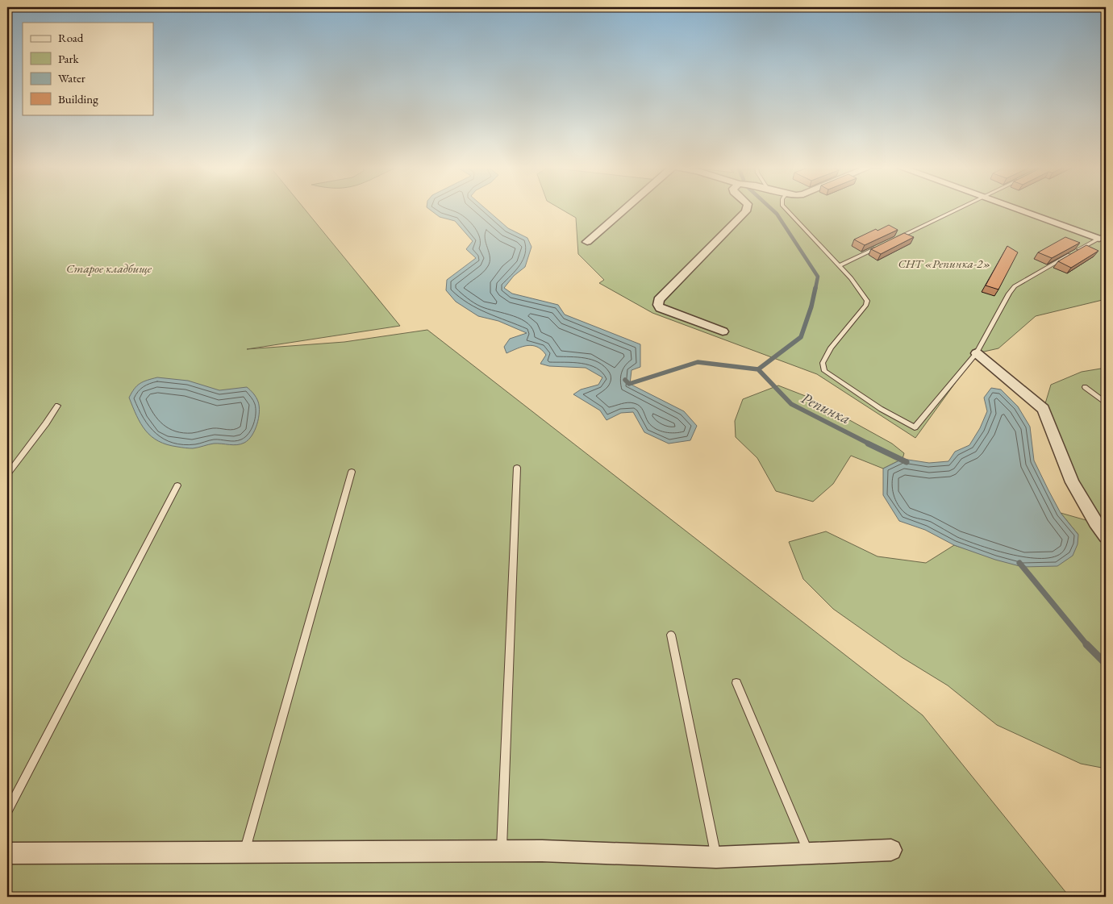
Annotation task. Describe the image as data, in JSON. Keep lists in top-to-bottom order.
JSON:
{
  "water": ["Репинка"],
  "parks": ["СНТ «Репинка-2»", "Старое кладбище"],
  "legend": [
    "Road",
    "Park",
    "Water",
    "Building"
  ]
}
